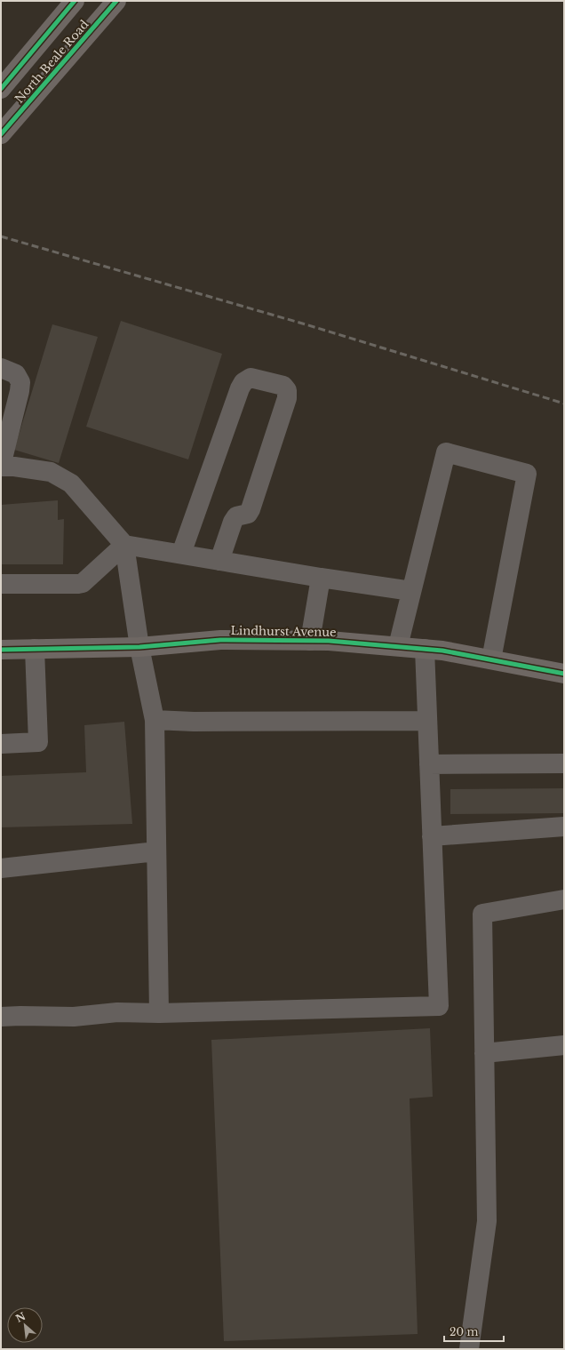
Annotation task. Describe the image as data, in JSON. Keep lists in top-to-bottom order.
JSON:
{
  "streets": {
    "main road": ["North Beale Road", "Lindhurst Avenue"]
  },
  "scale_bar": "20 m",
  "north": "top left"
}
